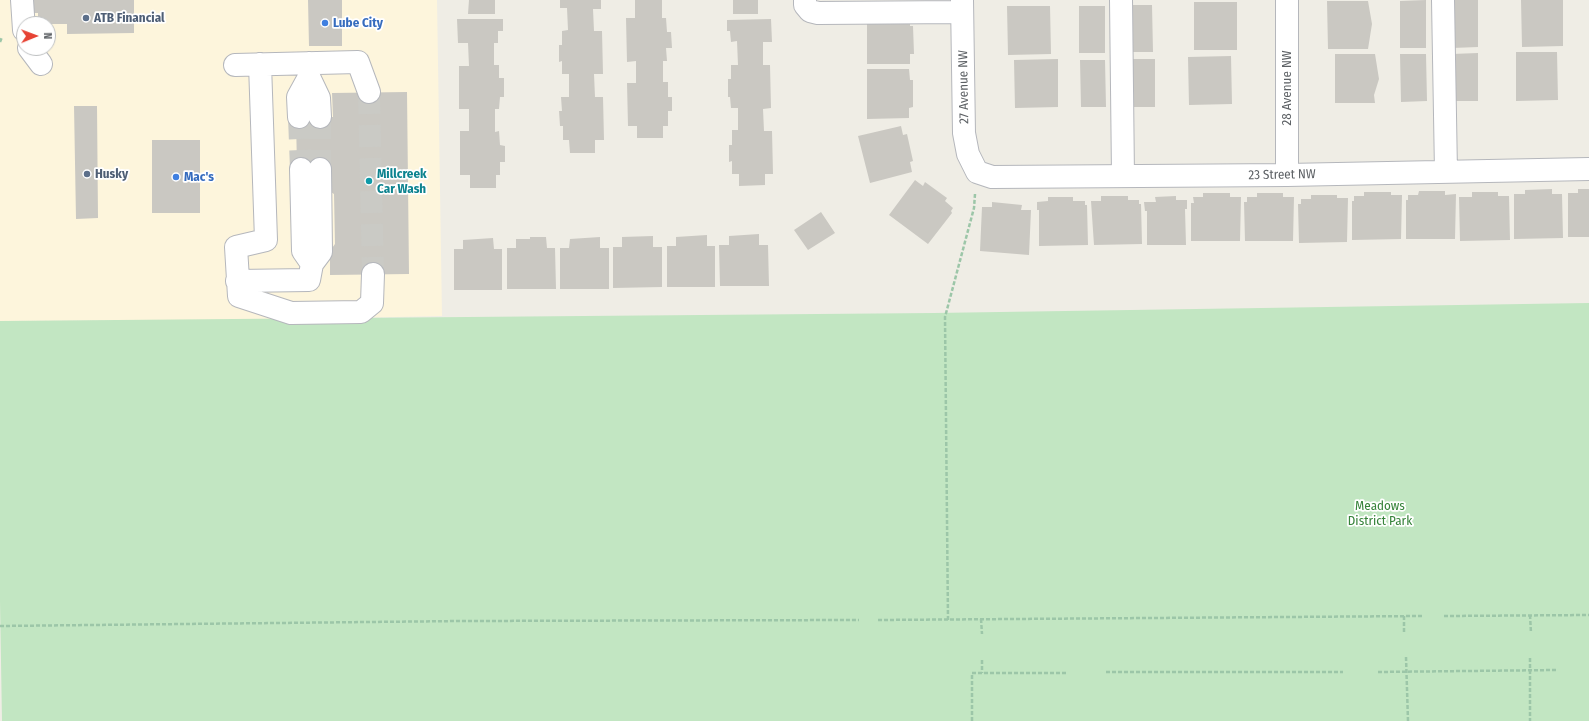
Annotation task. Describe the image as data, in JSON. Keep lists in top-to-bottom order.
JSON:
{
  "streets": {
    "street": ["27 Avenue NW", "28 Avenue NW", "23 Street NW"]
  },
  "crossings": [
    ["27 Avenue NW", "23 Street NW"],
    ["28 Avenue NW", "23 Street NW"]
  ],
  "parks": ["Meadows District Park"],
  "places": [
    "ATB Financial",
    "Lube City",
    "Husky",
    "Mac's",
    "Millcreek Car Wash"
  ],
  "north": "right"
}
